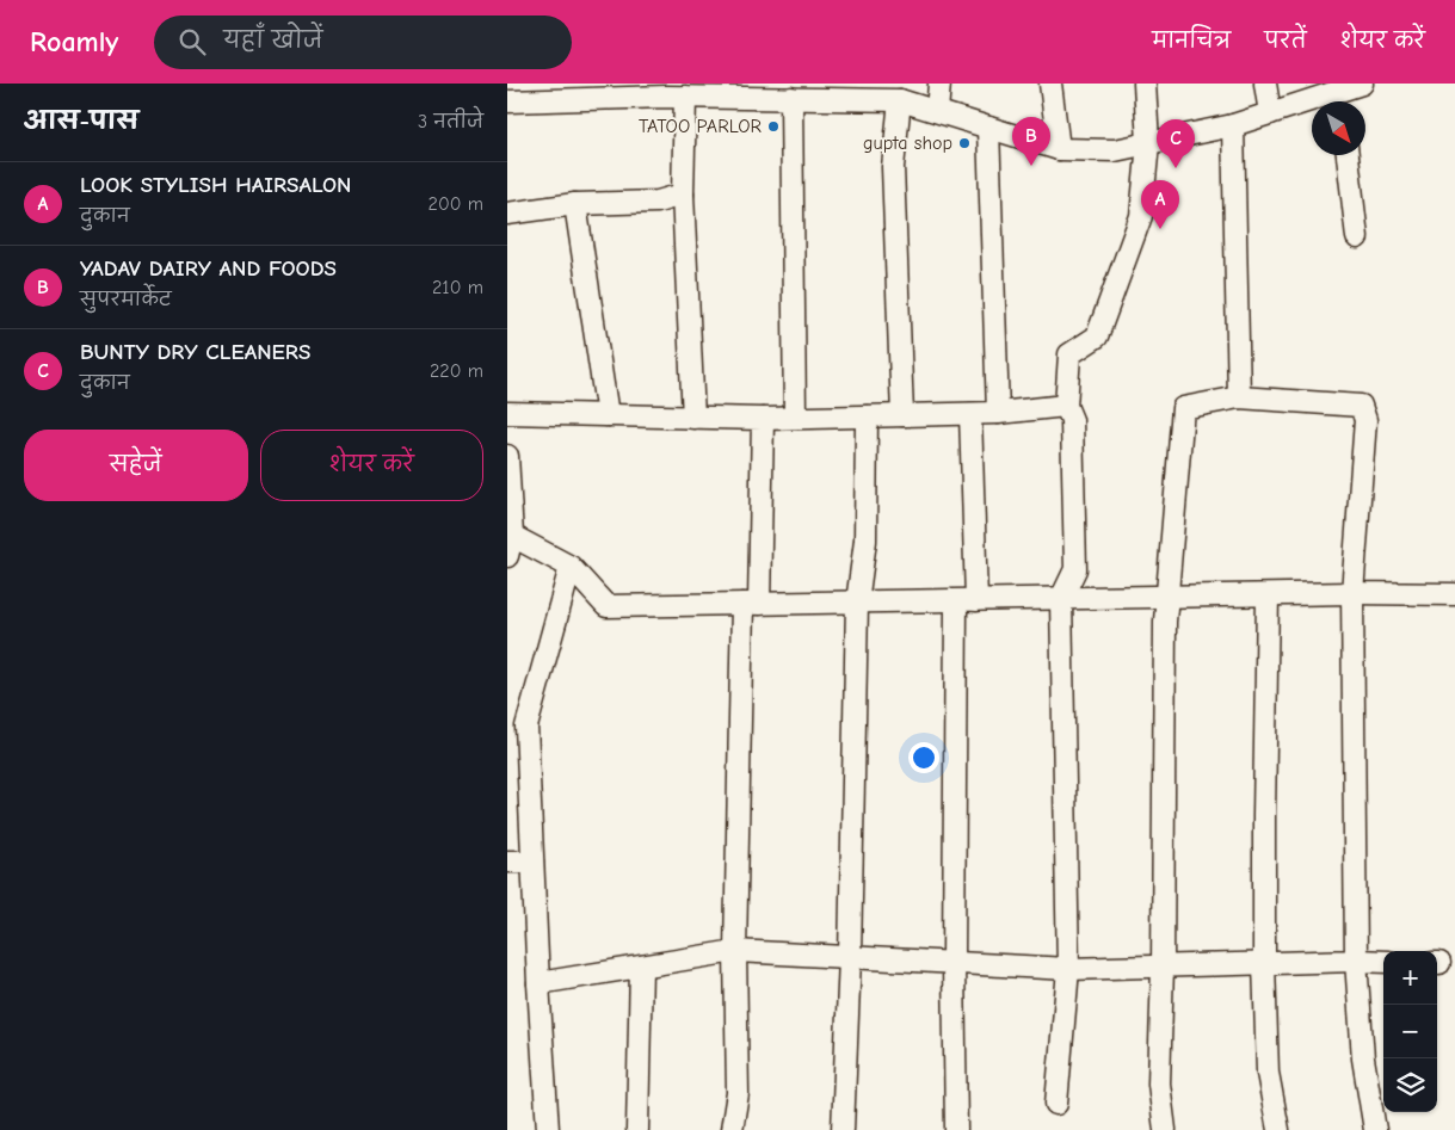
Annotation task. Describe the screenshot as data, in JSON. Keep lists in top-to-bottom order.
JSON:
{
  "places": ["TATOO PARLOR", "gupta shop"],
  "north": "bottom right",
  "page": {
    "header": "Roamly",
    "search": "यहाँ खोजें",
    "nav": ["मानचित्र", "परतें", "शेयर करें"],
    "heading": ["आस-पास", "3 नतीजे"],
    "pins": ["B", "C", "A"],
    "list": [
      {
        "mark": "A",
        "name": "LOOK STYLISH HAIRSALON",
        "note": "दुकान",
        "value": "200 m"
      },
      {
        "mark": "B",
        "name": "YADAV DAIRY AND FOODS",
        "note": "सुपरमार्केट",
        "value": "210 m"
      },
      {
        "mark": "C",
        "name": "BUNTY DRY CLEANERS",
        "note": "दुकान",
        "value": "220 m"
      }
    ],
    "buttons": ["सहेजें", "शेयर करें"],
    "map_buttons": ["+", "−"]
  }
}
